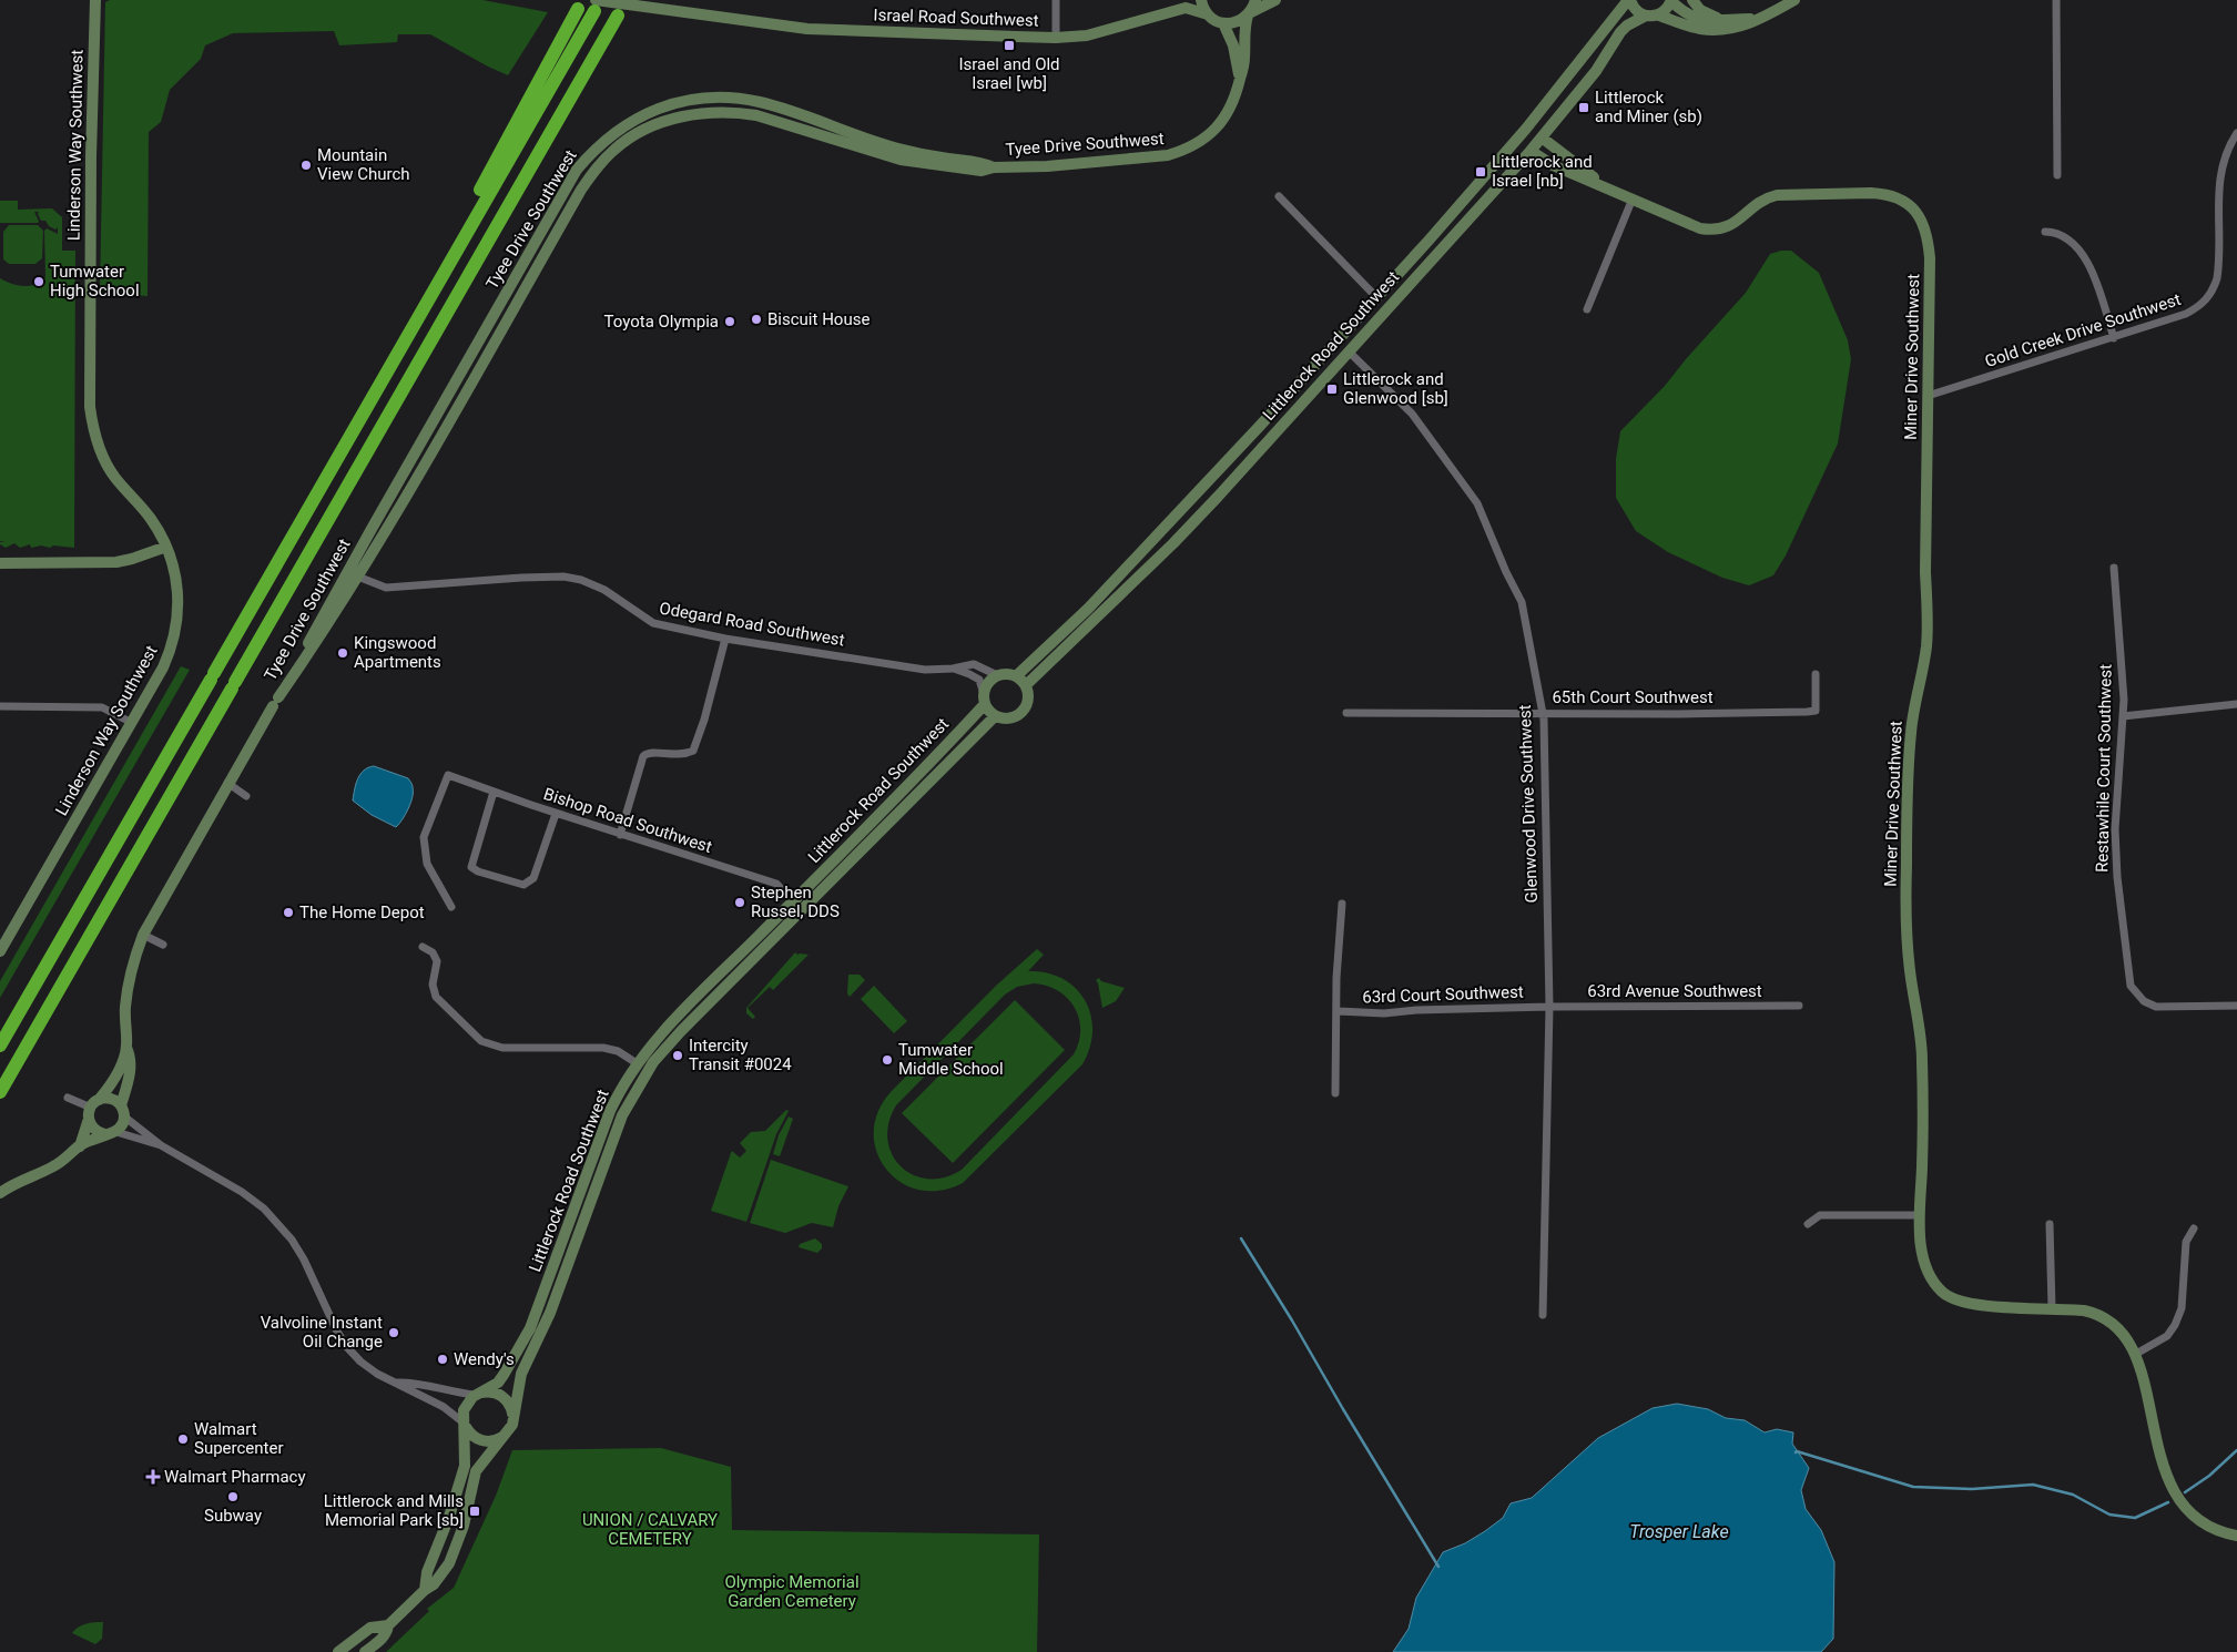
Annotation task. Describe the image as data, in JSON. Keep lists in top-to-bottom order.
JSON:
{
  "streets": {
    "street": [
      "Israel Road Southwest",
      "Tyee Drive Southwest",
      "Linderson Way Southwest",
      "Gold Creek Drive Southwest",
      "Littlerock Road Southwest",
      "Miner Drive Southwest",
      "Odegard Road Southwest",
      "65th Court Southwest",
      "Restawhile Court Southwest",
      "Glenwood Drive Southwest",
      "Bishop Road Southwest",
      "63rd Avenue Southwest",
      "63rd Court Southwest"
    ]
  },
  "crossings": [
    ["Israel Road Southwest", "Tyee Drive Southwest"],
    ["Tyee Drive Southwest", "Odegard Road Southwest"],
    ["Gold Creek Drive Southwest", "Miner Drive Southwest"],
    ["Littlerock Road Southwest", "Miner Drive Southwest"],
    ["Littlerock Road Southwest", "Odegard Road Southwest"],
    ["Littlerock Road Southwest", "Glenwood Drive Southwest"],
    ["Littlerock Road Southwest", "Bishop Road Southwest"],
    ["65th Court Southwest", "Glenwood Drive Southwest"],
    ["Glenwood Drive Southwest", "63rd Avenue Southwest"],
    ["Glenwood Drive Southwest", "63rd Court Southwest"],
    ["63rd Avenue Southwest", "63rd Court Southwest"]
  ],
  "water": ["Trosper Lake"],
  "parks": ["UNION / CALVARY CEMETERY", "Olympic Memorial Garden Cemetery"],
  "places": {
    "transit": [
      "Israel and Old Israel [wb]",
      "Littlerock and Miner (sb)",
      "Littlerock and Israel [nb]",
      "Littlerock and Glenwood [sb]",
      "Littlerock and Mills Memorial Park [sb]"
    ],
    "other": [
      "Mountain View Church",
      "Tumwater High School",
      "Biscuit House",
      "Toyota Olympia",
      "Kingswood Apartments",
      "Stephen Russel, DDS",
      "The Home Depot",
      "Intercity Transit #0024",
      "Tumwater Middle School",
      "Valvoline Instant Oil Change",
      "Wendy's",
      "Walmart Supercenter",
      "Subway"
    ],
    "health": ["Walmart Pharmacy"]
  }
}
